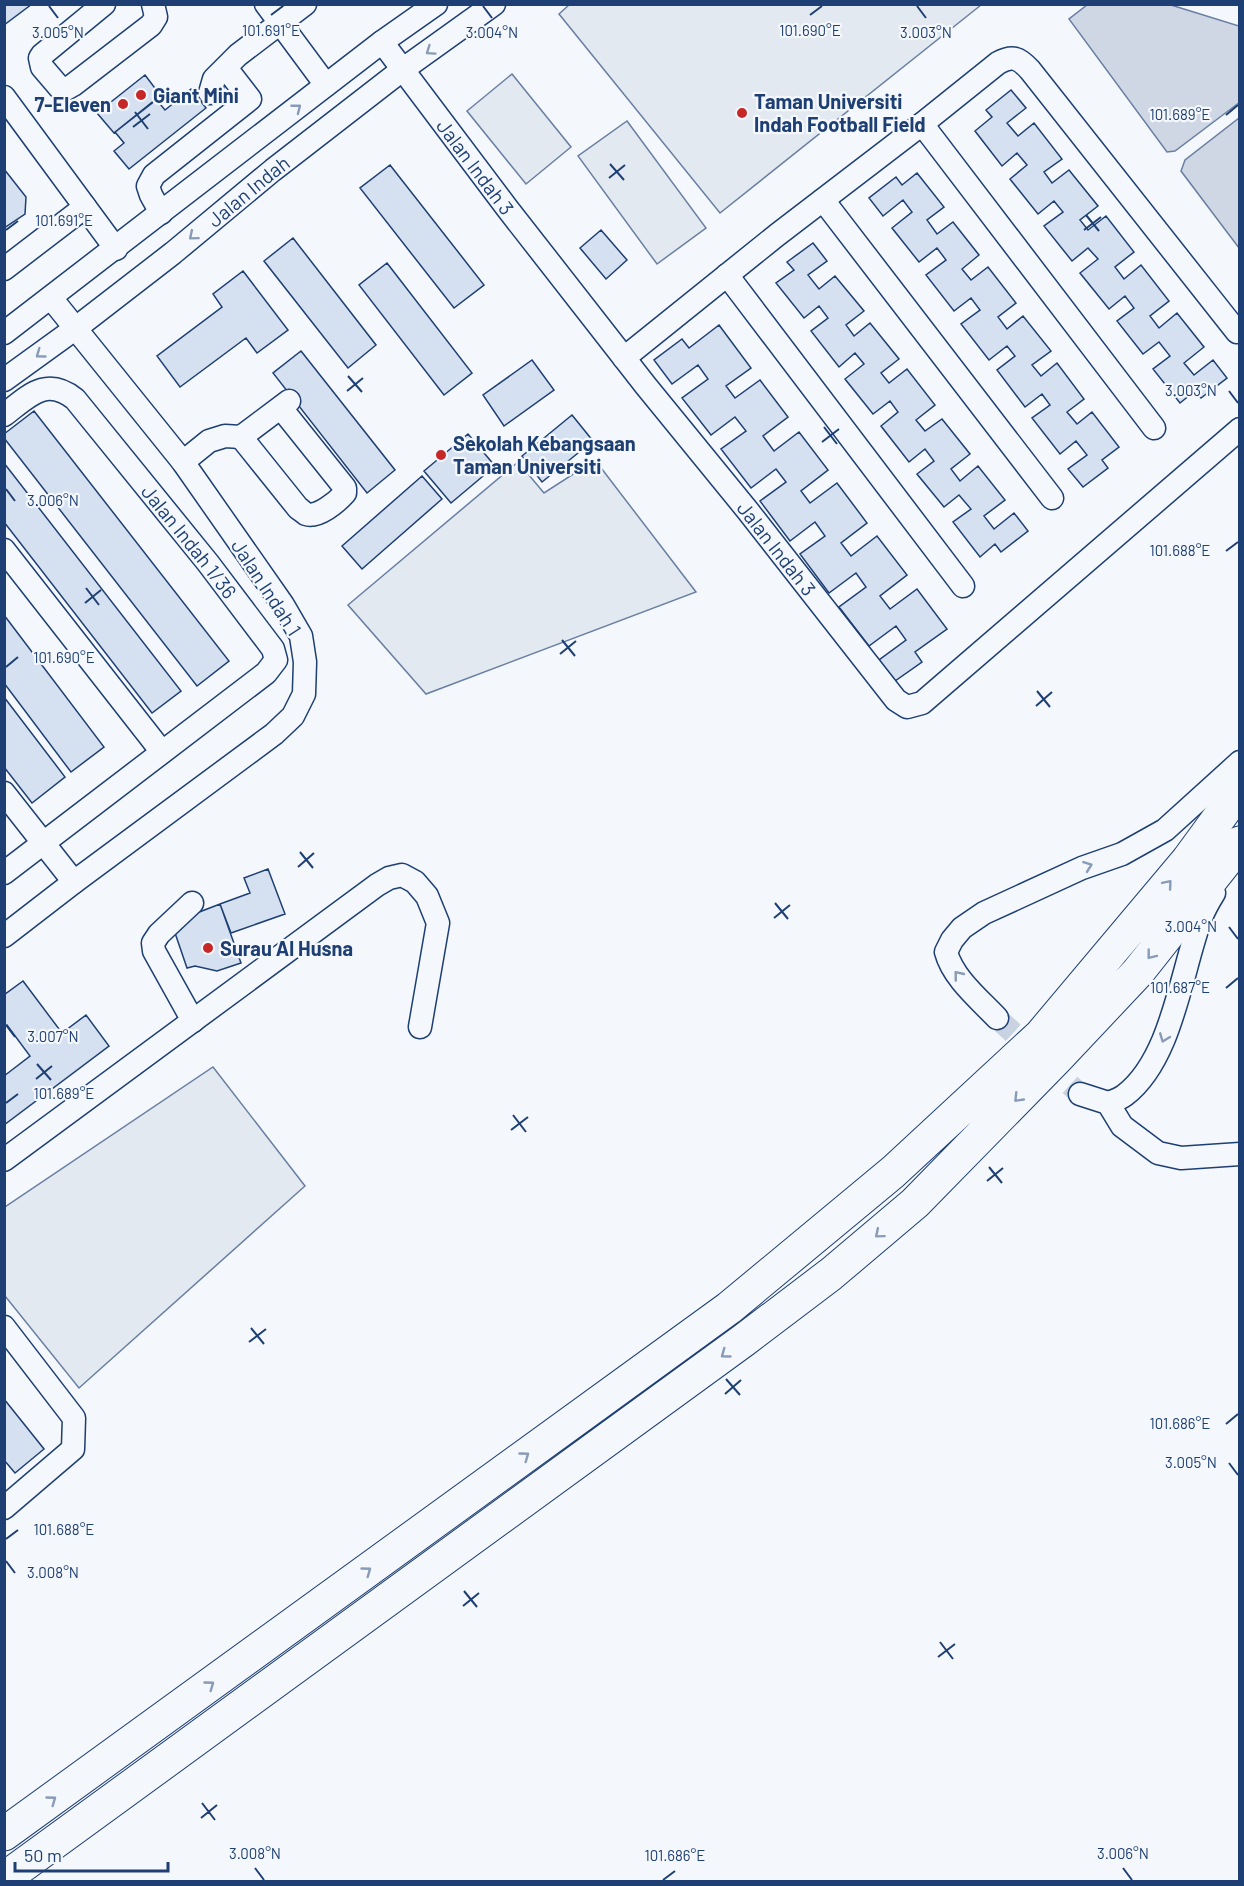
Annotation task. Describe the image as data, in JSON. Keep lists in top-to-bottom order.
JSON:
{
  "streets": {
    "street": [
      "Jalan Indah 3",
      "Jalan Indah",
      "Jalan Indah 1/36",
      "Jalan Indah 1"
    ]
  },
  "crossings": [
    ["Jalan Indah 3", "Jalan Indah"],
    ["Jalan Indah", "Jalan Indah 1"]
  ],
  "places": [
    "Giant Mini",
    "7-Eleven",
    "Taman Universiti Indah Football Field",
    "Sekolah Kebangsaan Taman Universiti",
    "Surau Al Husna"
  ],
  "scale_bar": "50 m",
  "coordinates": [
    "101.691°E",
    "101.690°E",
    "3.005°N",
    "3.004°N",
    "3.003°N",
    "101.689°E",
    "3.006°N",
    "101.688°E",
    "101.687°E",
    "3.007°N",
    "101.686°E",
    "3.008°N"
  ]
}
